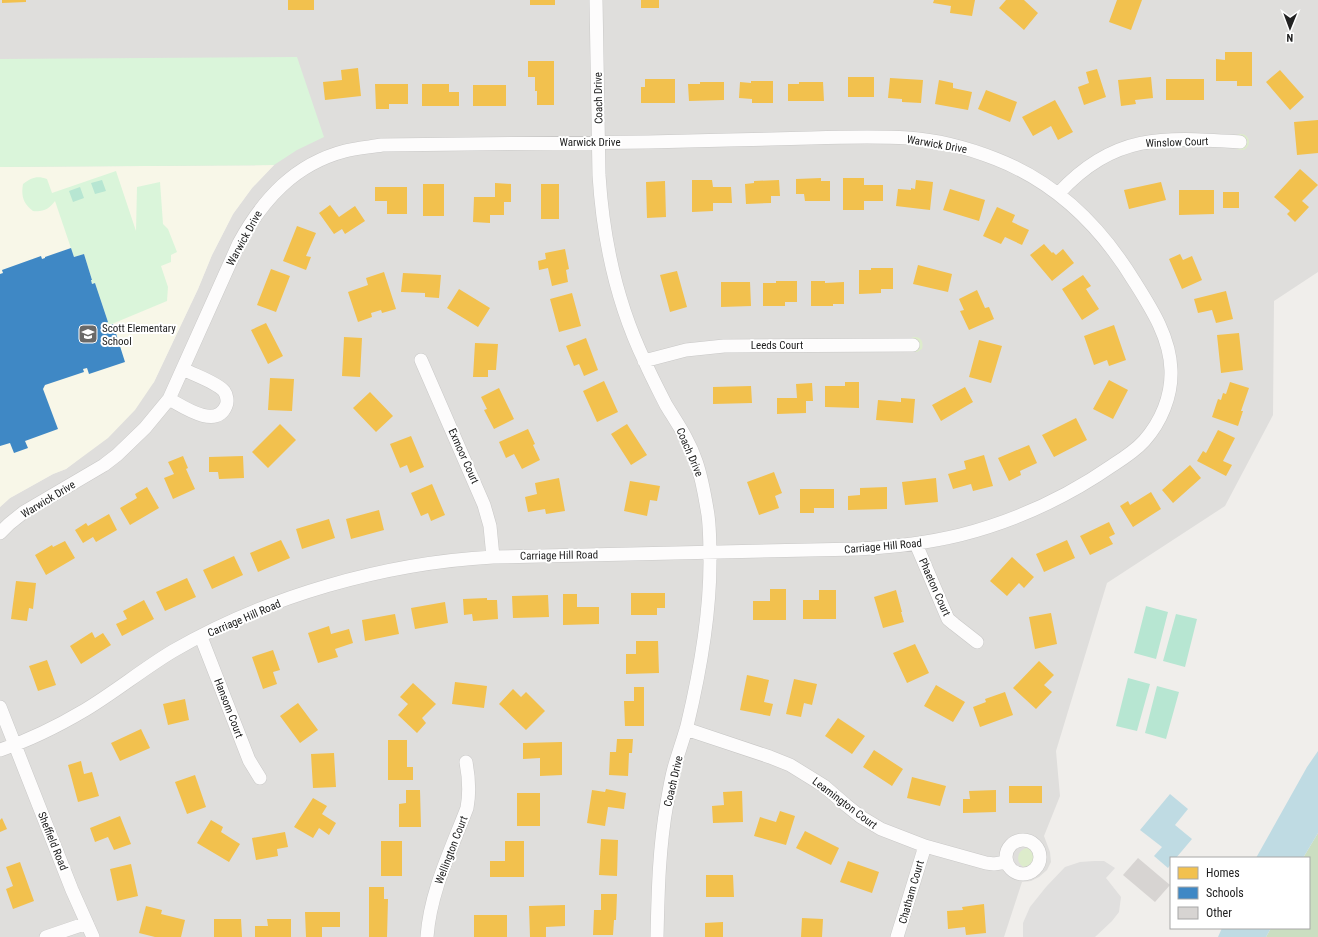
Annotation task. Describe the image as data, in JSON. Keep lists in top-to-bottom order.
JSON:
{
  "streets": {
    "street": [
      "Coach Drive",
      "Warwick Drive",
      "Winslow Court",
      "Leeds Court",
      "Exmoor Court",
      "Carriage Hill Road",
      "Phaeton Court",
      "Hansom Court",
      "Leamington Court",
      "Sheffield Road",
      "Wellington Court",
      "Chatham Court"
    ]
  },
  "crossings": [
    ["Coach Drive", "Warwick Drive"],
    ["Coach Drive", "Leeds Court"],
    ["Coach Drive", "Carriage Hill Road"],
    ["Coach Drive", "Leamington Court"],
    ["Warwick Drive", "Winslow Court"],
    ["Warwick Drive", "Carriage Hill Road"],
    ["Exmoor Court", "Carriage Hill Road"],
    ["Carriage Hill Road", "Phaeton Court"],
    ["Carriage Hill Road", "Hansom Court"],
    ["Carriage Hill Road", "Sheffield Road"],
    ["Leamington Court", "Chatham Court"]
  ],
  "places": {
    "school or university": ["Scott Elementary School"]
  },
  "legend": ["Homes", "Schools", "Other"],
  "north": "bottom"
}
